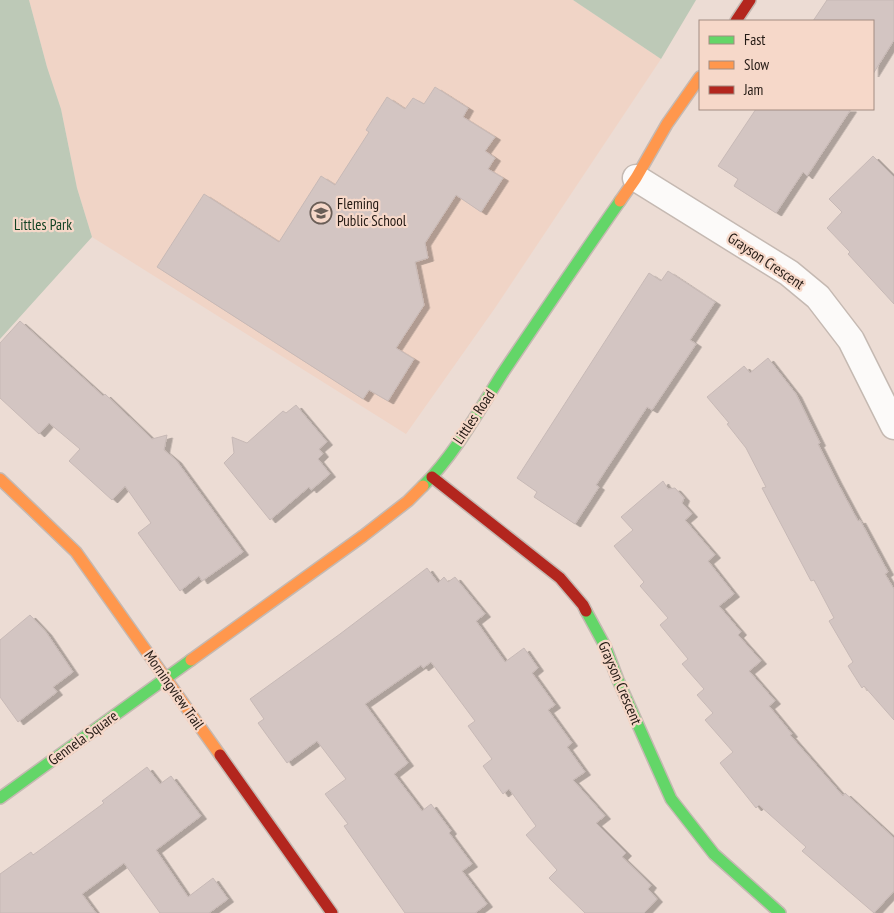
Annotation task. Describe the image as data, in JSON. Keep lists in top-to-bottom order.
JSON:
{
  "streets": {
    "street": [
      "Grayson Crescent",
      "Littles Road",
      "Morningview Trail",
      "Gennela Square"
    ]
  },
  "crossings": [
    ["Grayson Crescent", "Littles Road"],
    ["Littles Road", "Morningview Trail"],
    ["Littles Road", "Gennela Square"],
    ["Morningview Trail", "Gennela Square"]
  ],
  "parks": ["Littles Park"],
  "places": {
    "school or university": ["Fleming Public School"]
  },
  "legend": ["Fast", "Slow", "Jam"]
}
